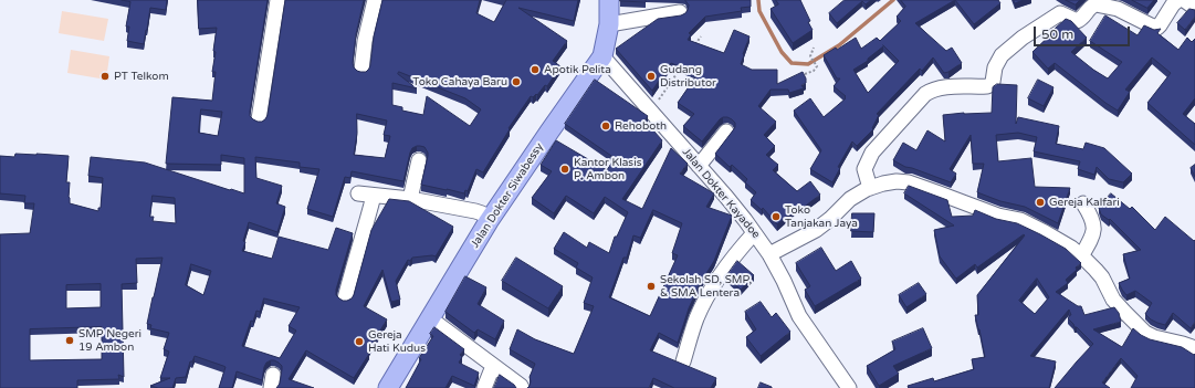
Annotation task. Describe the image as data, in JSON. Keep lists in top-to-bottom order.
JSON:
{
  "streets": {
    "main road": ["Jalan Dokter Siwabessy"],
    "street": ["Jalan Dokter Kayadoe"]
  },
  "crossings": [
    ["Jalan Dokter Kayadoe", "Jalan Dokter Siwabessy"]
  ],
  "places": [
    "Apotik Pelita",
    "PT Telkom",
    "Gudang Distributor",
    "Toko Cahaya Baru",
    "Rehoboth",
    "Kantor Klasis P. Ambon",
    "Gereja Kalfari",
    "Toko Tanjakan Jaya",
    "Sekolah SD, SMP, & SMA Lentera",
    "SMP Negeri 19 Ambon",
    "Gereja Hati Kudus"
  ],
  "scale_bar": "50 m"
}
